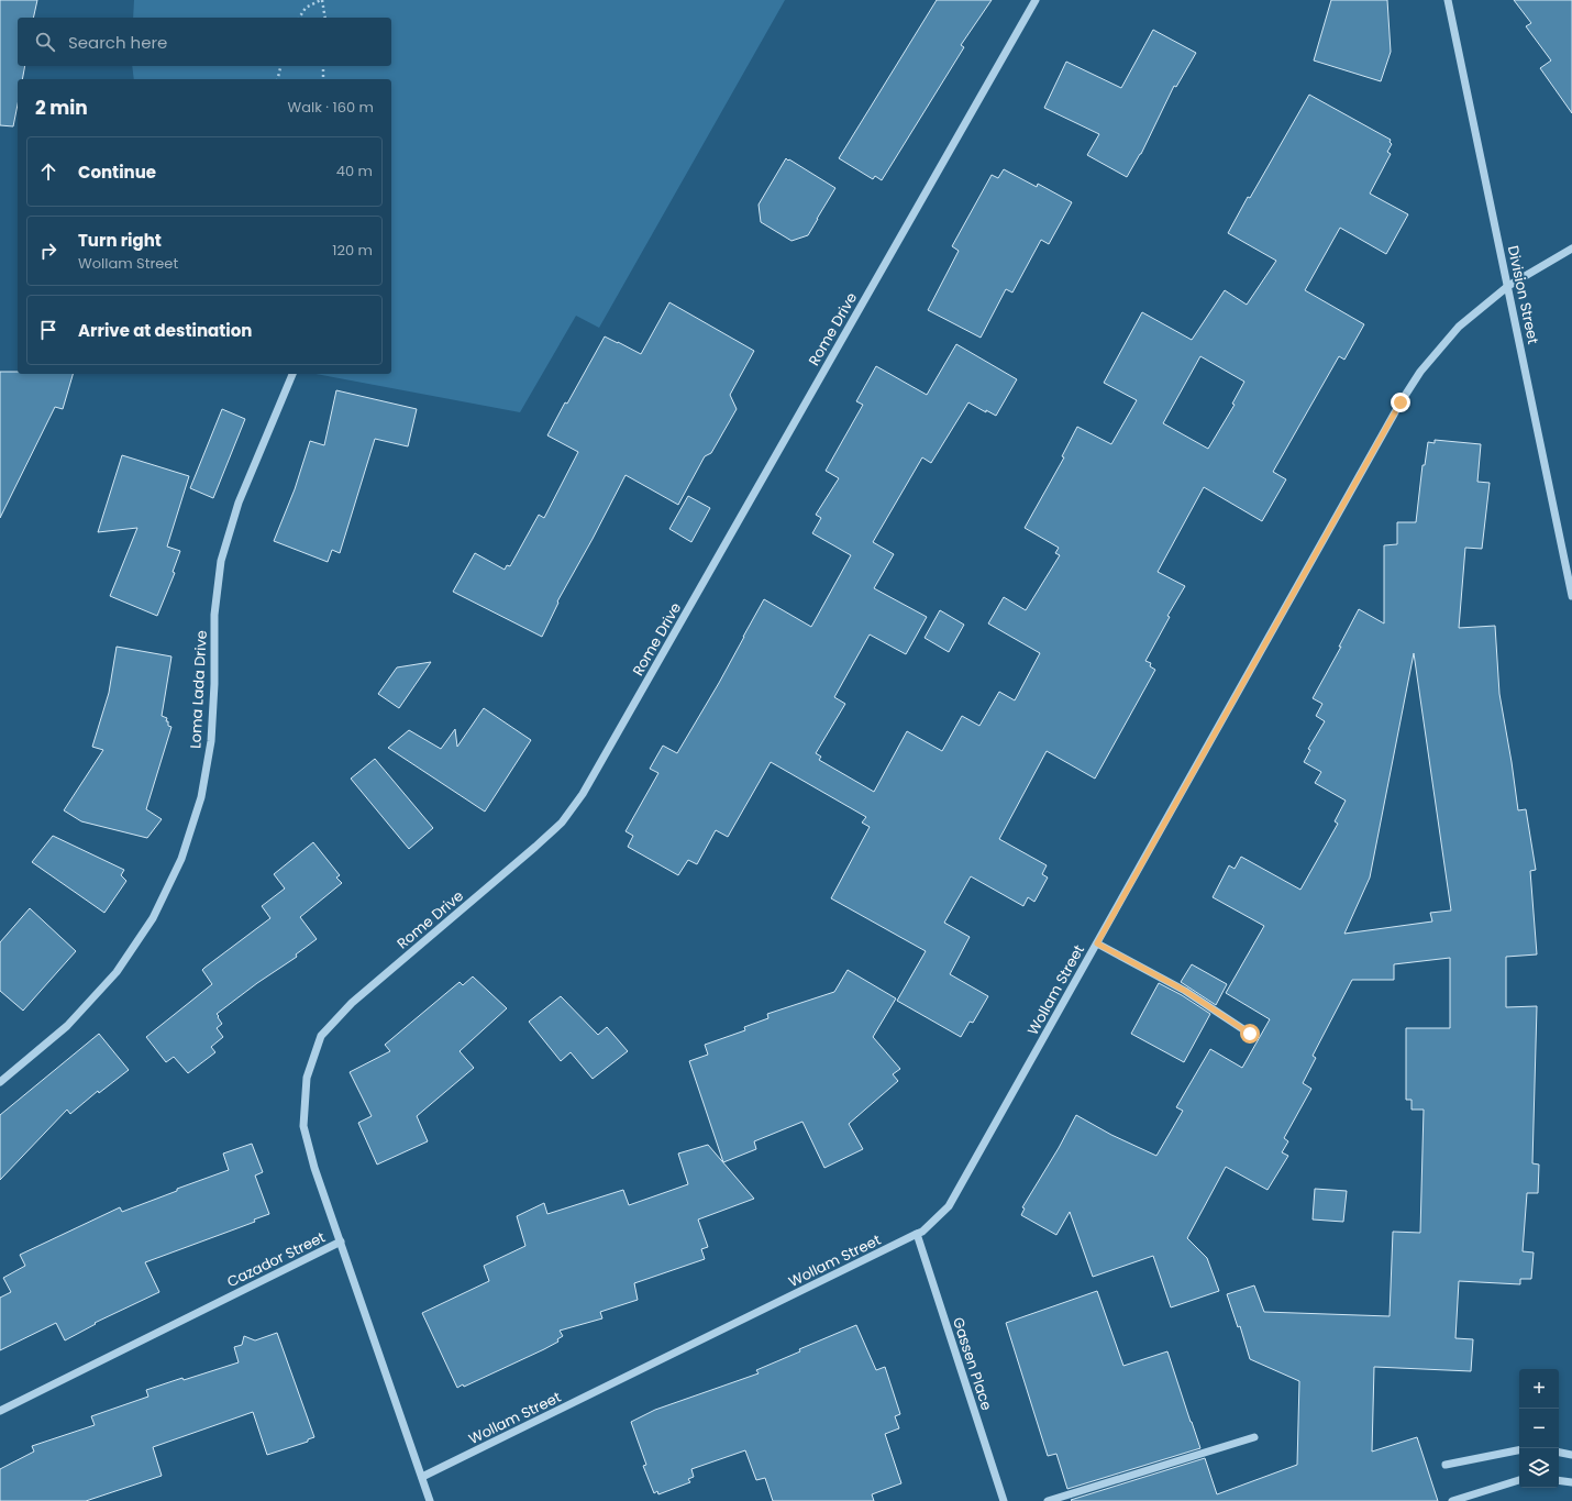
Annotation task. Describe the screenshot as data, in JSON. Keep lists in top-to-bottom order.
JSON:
{
  "streets": {
    "street": [
      "Division Street",
      "Rome Drive",
      "Loma Lada Drive",
      "Wollam Street",
      "Cazador Street",
      "Gassen Place"
    ]
  },
  "crossings": [
    ["Division Street", "Wollam Street"],
    ["Rome Drive", "Cazador Street"],
    ["Wollam Street", "Cazador Street"],
    ["Wollam Street", "Gassen Place"]
  ],
  "page": {
    "search": "Search here",
    "heading": ["2 min", "Walk · 160 m"],
    "list": [
      ["Continue", "40 m"],
      ["Turn right", "Wollam Street", "120 m"],
      "Arrive at destination"
    ],
    "map_buttons": ["+", "−"]
  }
}
